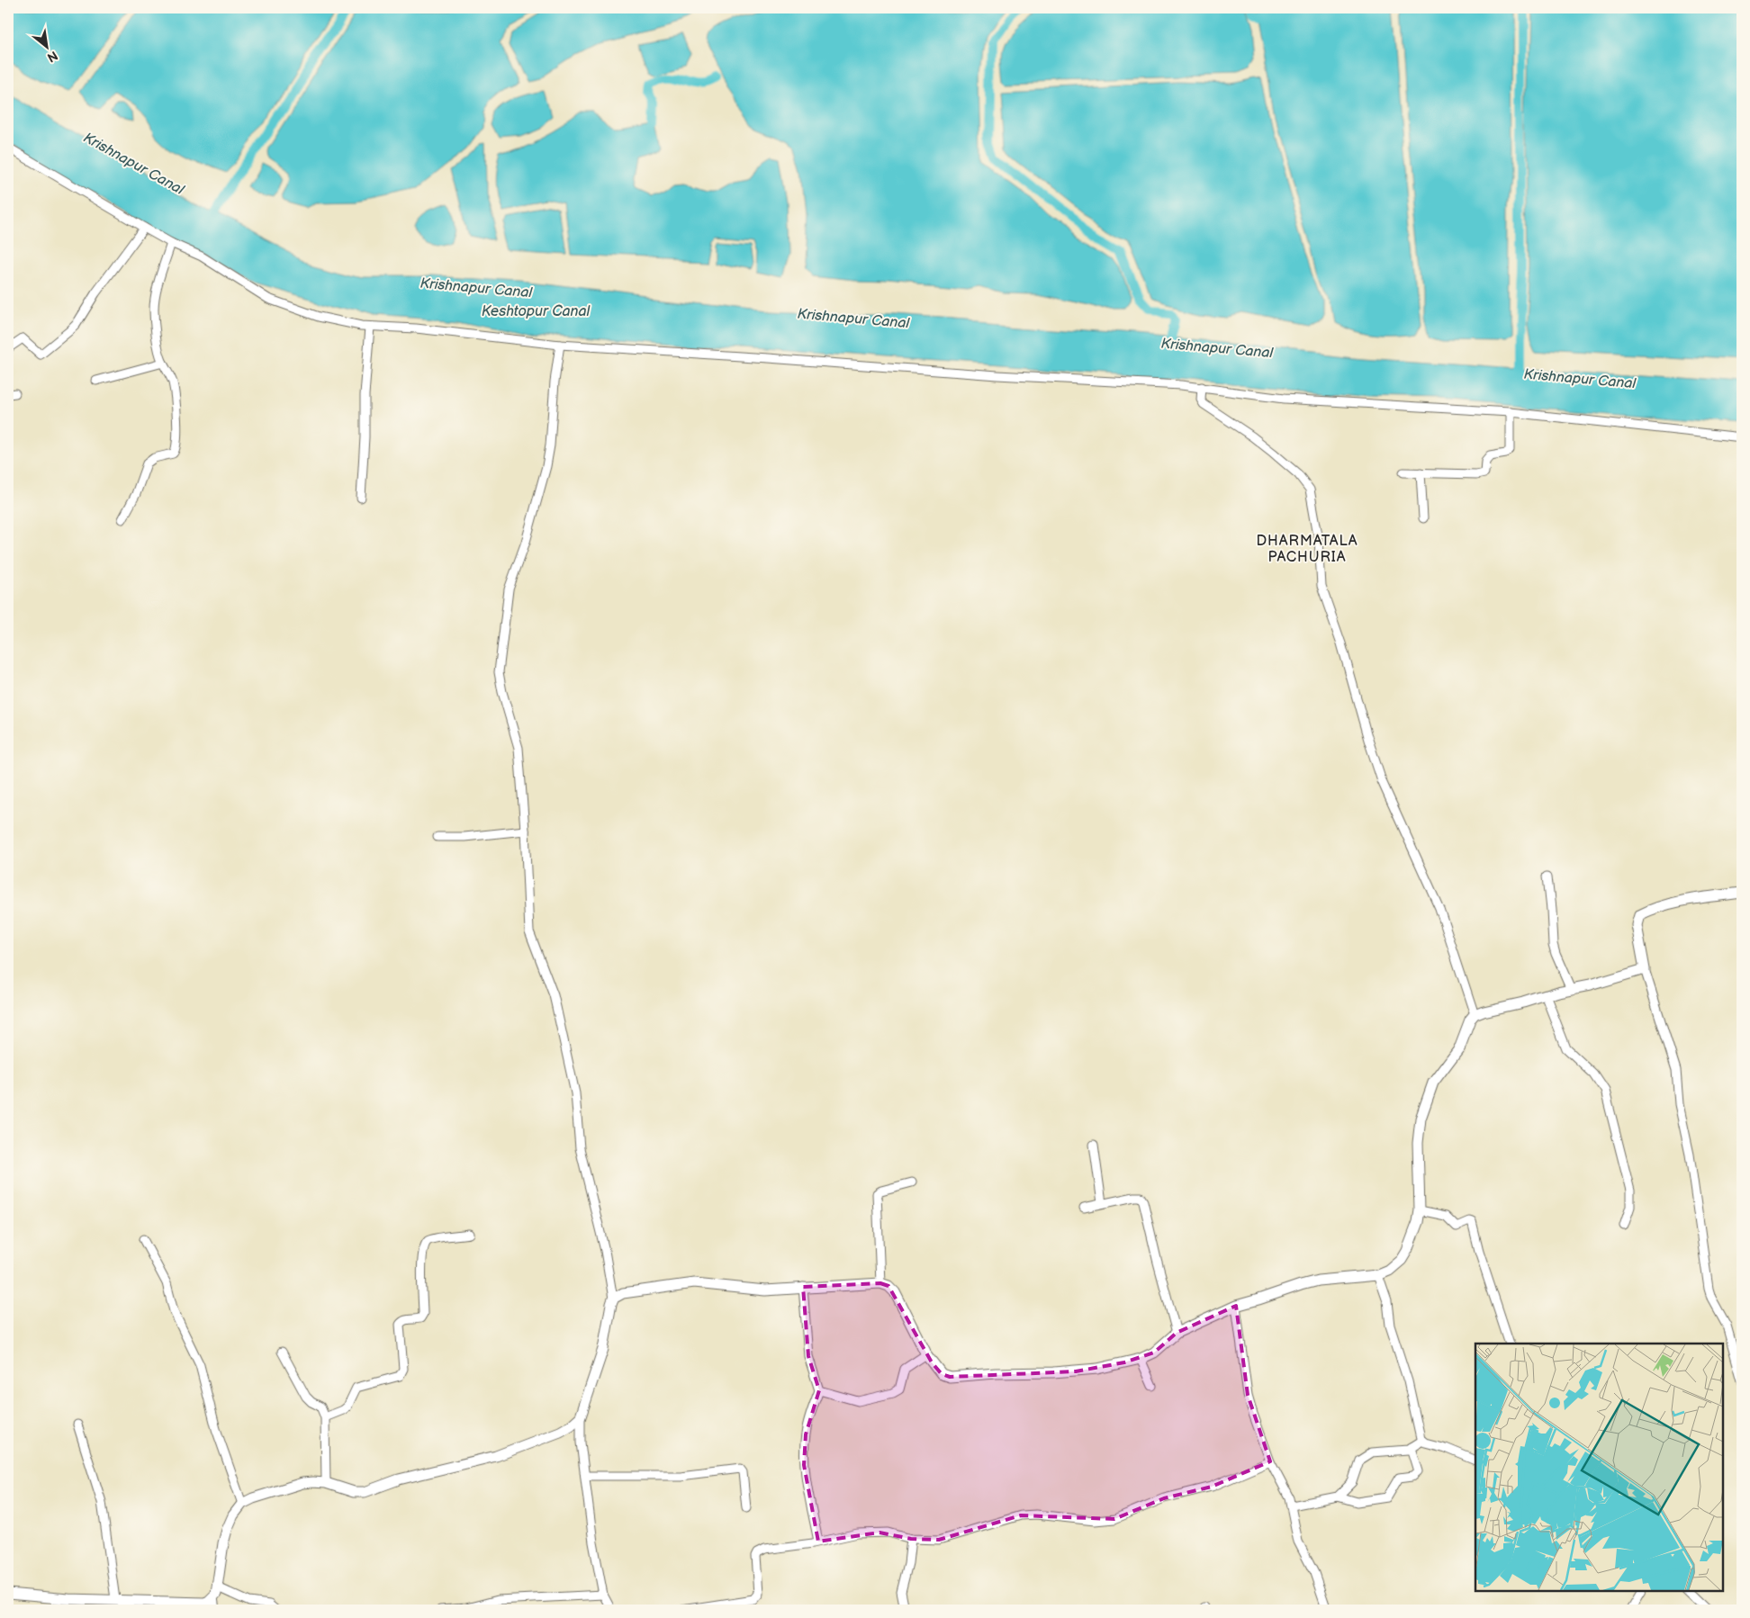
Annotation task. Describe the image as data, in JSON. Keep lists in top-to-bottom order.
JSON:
{
  "districts": ["DHARMATALA PACHURIA"],
  "water": ["Krishnapur Canal", "Keshtopur Canal"],
  "north": "bottom right"
}
